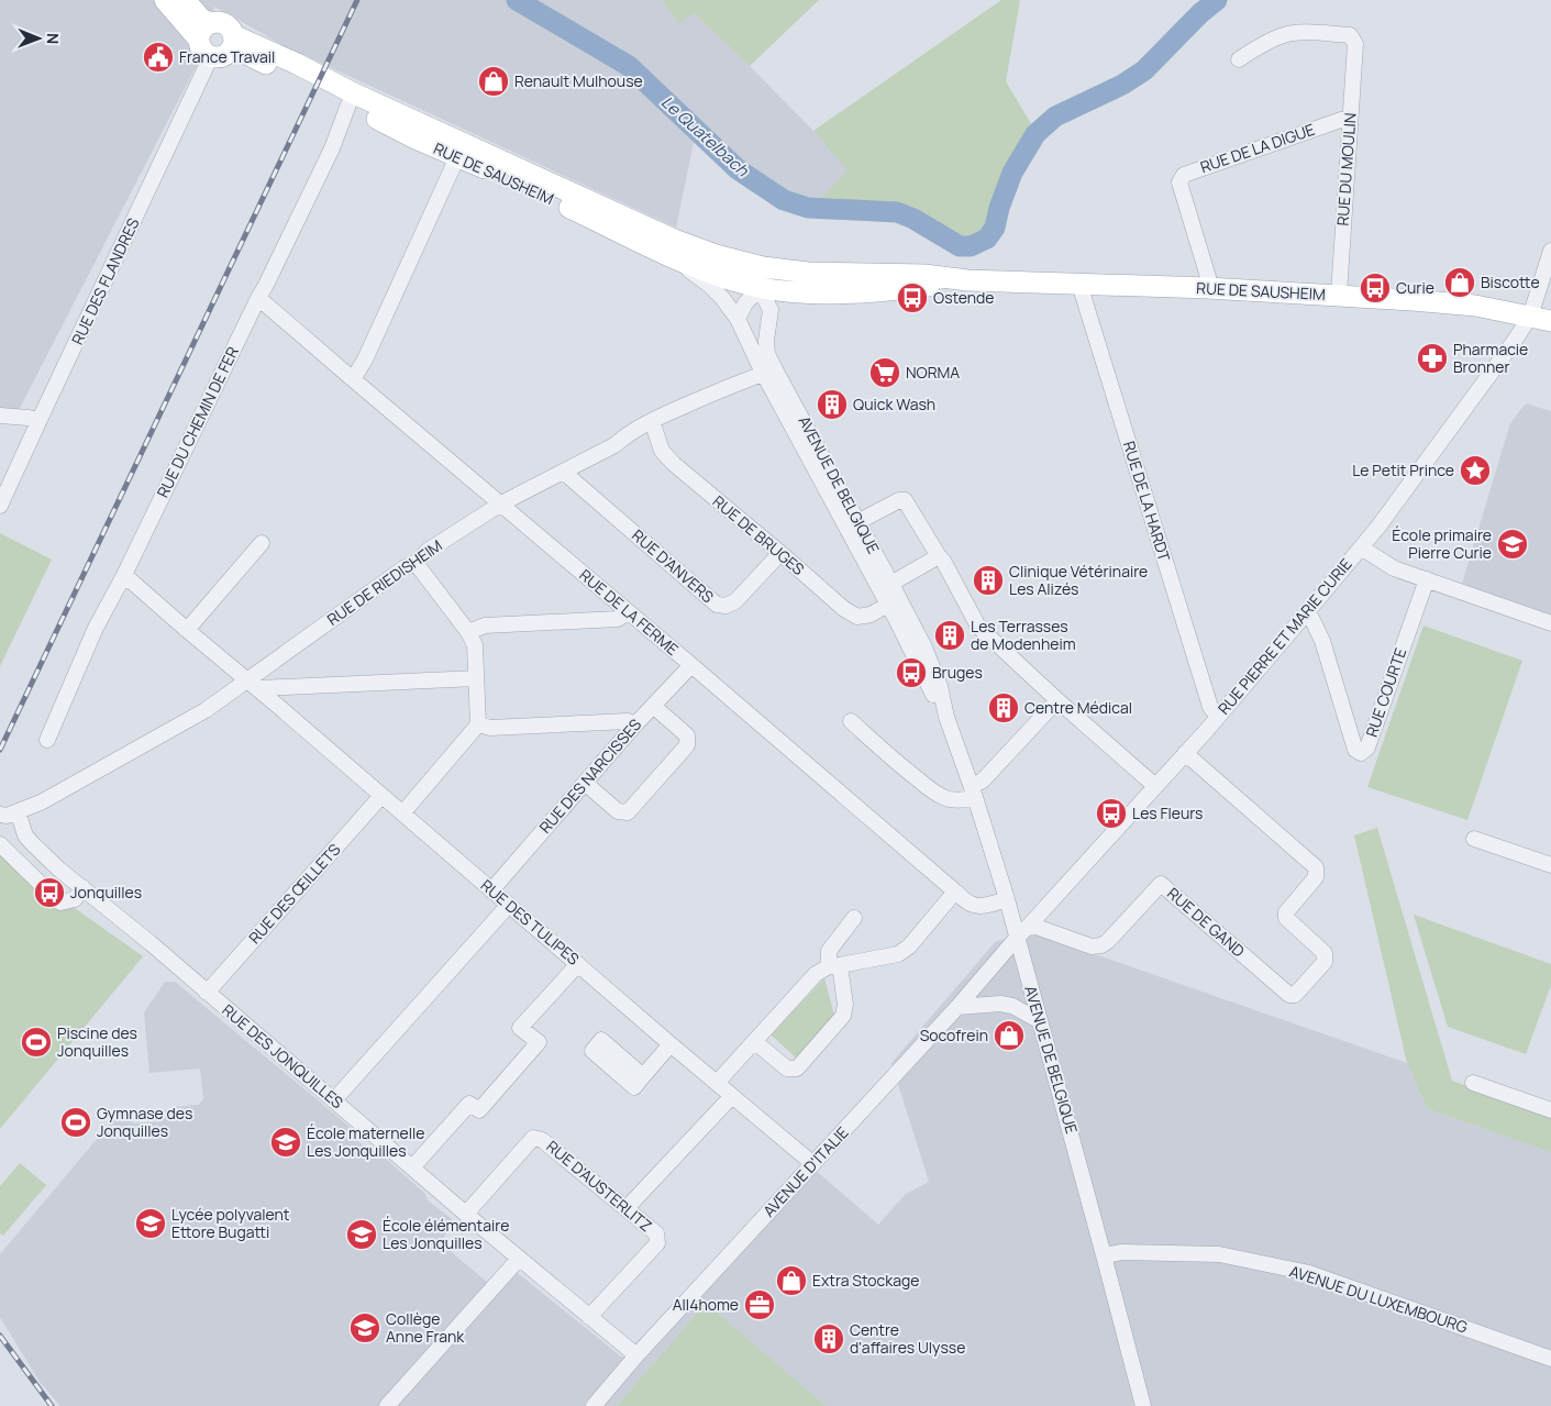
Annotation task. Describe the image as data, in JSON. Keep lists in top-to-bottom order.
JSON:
{
  "streets": {
    "main road": ["RUE DE SAUSHEIM"],
    "street": [
      "RUE DE LA DIGUE",
      "RUE DU MOULIN",
      "RUE DES FLANDRES",
      "RUE DU CHEMIN DE FER",
      "AVENUE DE BELGIQUE",
      "RUE DE LA HARDT",
      "RUE DE BRUGES",
      "RUE D'ANVERS",
      "RUE DE RIEDISHEIM",
      "RUE DE LA FERME",
      "RUE PIERRE ET MARIE CURIE",
      "RUE COURTE",
      "RUE DES NARCISSES",
      "RUE DES ŒILLETS",
      "RUE DES TULIPES",
      "RUE DE GAND",
      "RUE DES JONQUILLES",
      "AVENUE D'ITALIE",
      "RUE D'AUSTERLITZ",
      "AVENUE DU LUXEMBOURG"
    ]
  },
  "crossings": [
    ["RUE DE LA DIGUE", "RUE DU MOULIN"],
    ["RUE DE LA DIGUE", "RUE DE SAUSHEIM"],
    ["RUE DU MOULIN", "RUE DE SAUSHEIM"],
    ["RUE DE SAUSHEIM", "RUE DES FLANDRES"],
    ["RUE DE SAUSHEIM", "RUE DU CHEMIN DE FER"],
    ["RUE DE SAUSHEIM", "AVENUE DE BELGIQUE"],
    ["RUE DE SAUSHEIM", "RUE DE LA HARDT"],
    ["RUE DE SAUSHEIM", "RUE PIERRE ET MARIE CURIE"],
    ["RUE DU CHEMIN DE FER", "RUE DE LA FERME"],
    ["RUE DU CHEMIN DE FER", "RUE DES TULIPES"],
    ["AVENUE DE BELGIQUE", "RUE DE BRUGES"],
    ["AVENUE DE BELGIQUE", "RUE DE RIEDISHEIM"],
    ["AVENUE DE BELGIQUE", "RUE DE LA FERME"],
    ["AVENUE DE BELGIQUE", "RUE PIERRE ET MARIE CURIE"],
    ["AVENUE DE BELGIQUE", "AVENUE D'ITALIE"],
    ["AVENUE DE BELGIQUE", "AVENUE DU LUXEMBOURG"],
    ["RUE DE LA HARDT", "RUE PIERRE ET MARIE CURIE"],
    ["RUE DE BRUGES", "RUE D'ANVERS"],
    ["RUE DE BRUGES", "RUE DE RIEDISHEIM"],
    ["RUE D'ANVERS", "RUE DE RIEDISHEIM"],
    ["RUE DE RIEDISHEIM", "RUE DE LA FERME"],
    ["RUE DE RIEDISHEIM", "RUE DES TULIPES"],
    ["RUE DE RIEDISHEIM", "RUE DES JONQUILLES"],
    ["RUE DE LA FERME", "RUE DES NARCISSES"],
    ["RUE PIERRE ET MARIE CURIE", "RUE COURTE"],
    ["RUE PIERRE ET MARIE CURIE", "RUE DE GAND"],
    ["RUE PIERRE ET MARIE CURIE", "AVENUE D'ITALIE"],
    ["RUE DES NARCISSES", "RUE DES TULIPES"],
    ["RUE DES ŒILLETS", "RUE DES TULIPES"],
    ["RUE DES ŒILLETS", "RUE DES JONQUILLES"],
    ["RUE DES TULIPES", "AVENUE D'ITALIE"],
    ["RUE DES JONQUILLES", "AVENUE D'ITALIE"],
    ["RUE DES JONQUILLES", "RUE D'AUSTERLITZ"]
  ],
  "water": ["Le Quatelbach"],
  "places": {
    "public building": ["France Travail"],
    "shop": [
      "Renault Mulhouse",
      "Biscotte",
      "Socofrein",
      "Extra Stockage"
    ],
    "bus stop": [
      "Curie",
      "Ostende",
      "Bruges",
      "Les Fleurs",
      "Jonquilles"
    ],
    "pharmacy": ["Pharmacie Bronner"],
    "supermarket": ["NORMA"],
    "building": [
      "Quick Wash",
      "Clinique Vétérinaire Les Alizés",
      "Les Terrasses de Modenheim",
      "Centre Médical",
      "Centre d'affaires Ulysse"
    ],
    "place": ["Le Petit Prince"],
    "school or university": [
      "École primaire Pierre Curie",
      "École maternelle Les Jonquilles",
      "Lycée polyvalent Ettore Bugatti",
      "École élémentaire Les Jonquilles",
      "Collège Anne Frank"
    ],
    "sports": ["Piscine des Jonquilles", "Gymnase des Jonquilles"],
    "office": ["All4home"]
  },
  "north": "right"
}
